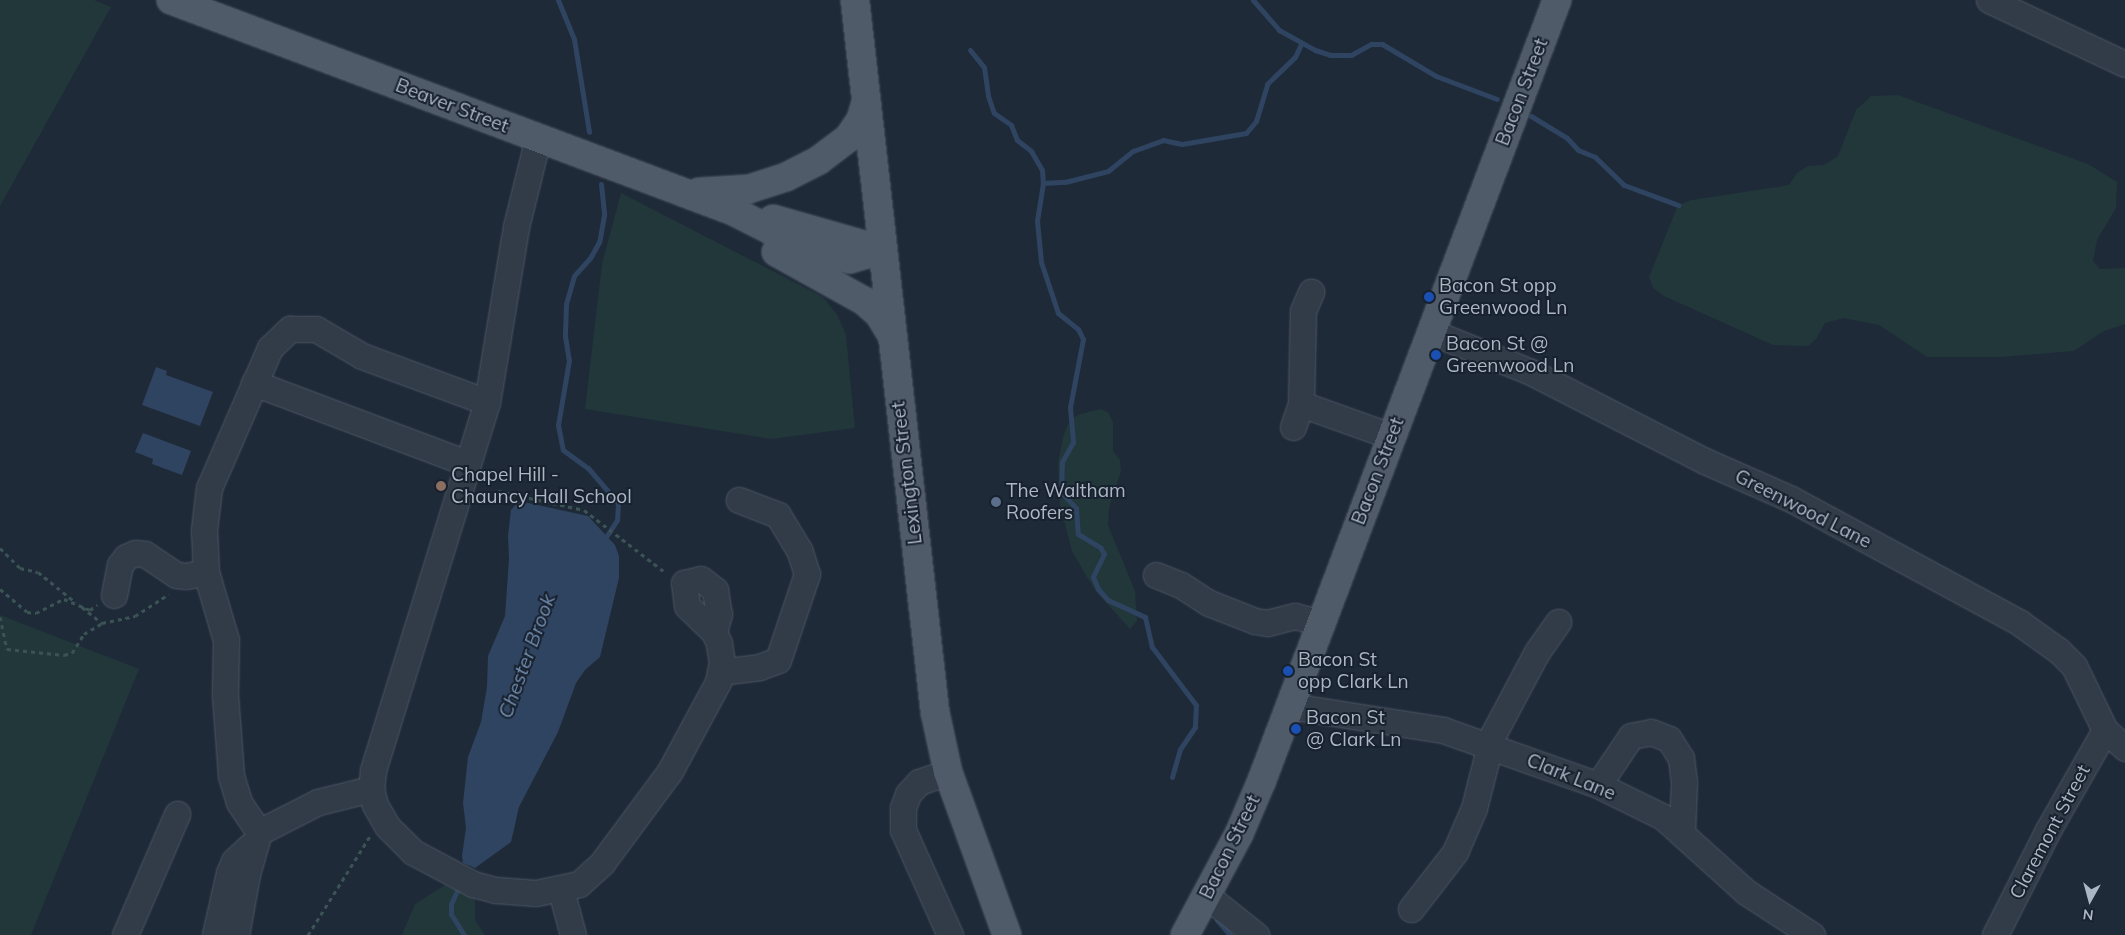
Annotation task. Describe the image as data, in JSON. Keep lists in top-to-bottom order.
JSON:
{
  "streets": {
    "main road": ["Bacon Street", "Beaver Street", "Lexington Street"],
    "street": ["Greenwood Lane", "Clark Lane", "Claremont Street"]
  },
  "crossings": [
    ["Bacon Street", "Greenwood Lane"],
    ["Bacon Street", "Clark Lane"],
    ["Beaver Street", "Lexington Street"],
    ["Greenwood Lane", "Claremont Street"]
  ],
  "water": ["Chester Brook"],
  "places": [
    "Bacon St opp Greenwood Ln",
    "Bacon St @ Greenwood Ln",
    "Chapel Hill - Chauncy Hall School",
    "The Waltham Roofers",
    "Bacon St opp Clark Ln",
    "Bacon St @ Clark Ln"
  ],
  "north": "bottom"
}
